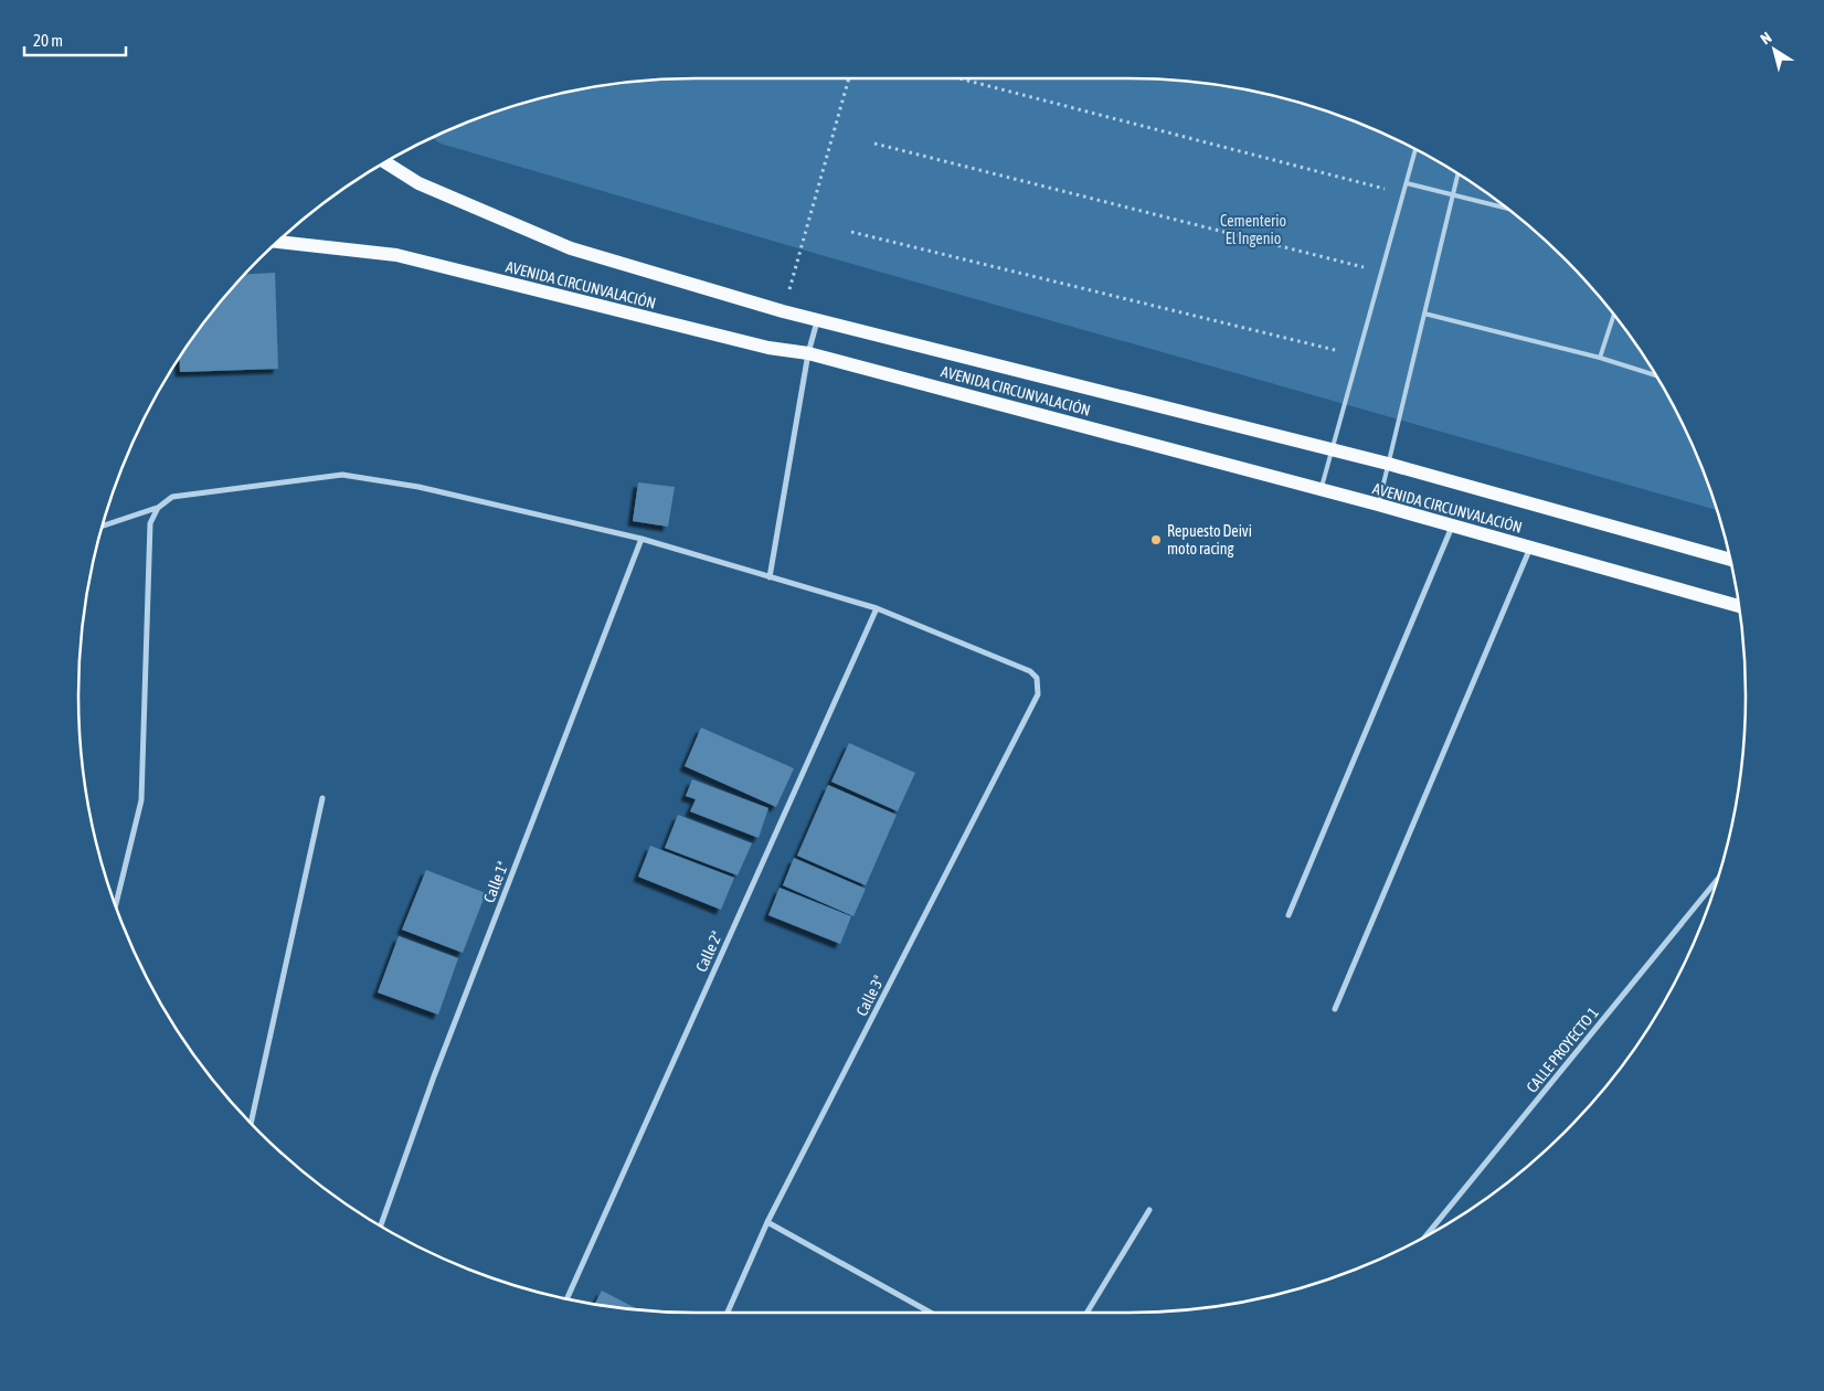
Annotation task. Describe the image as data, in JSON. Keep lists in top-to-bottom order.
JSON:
{
  "streets": {
    "main road": ["AVENIDA CIRCUNVALACIÓN"],
    "street": [
      "Calle 1ª",
      "Calle 2ª",
      "Calle 3ª",
      "CALLE PROYECTO 1"
    ]
  },
  "crossings": [
    ["Calle 2ª", "Calle 3ª"]
  ],
  "parks": ["Cementerio El Ingenio"],
  "places": ["Repuesto Deivi moto racing"],
  "scale_bar": "20 m",
  "north": "top left"
}
